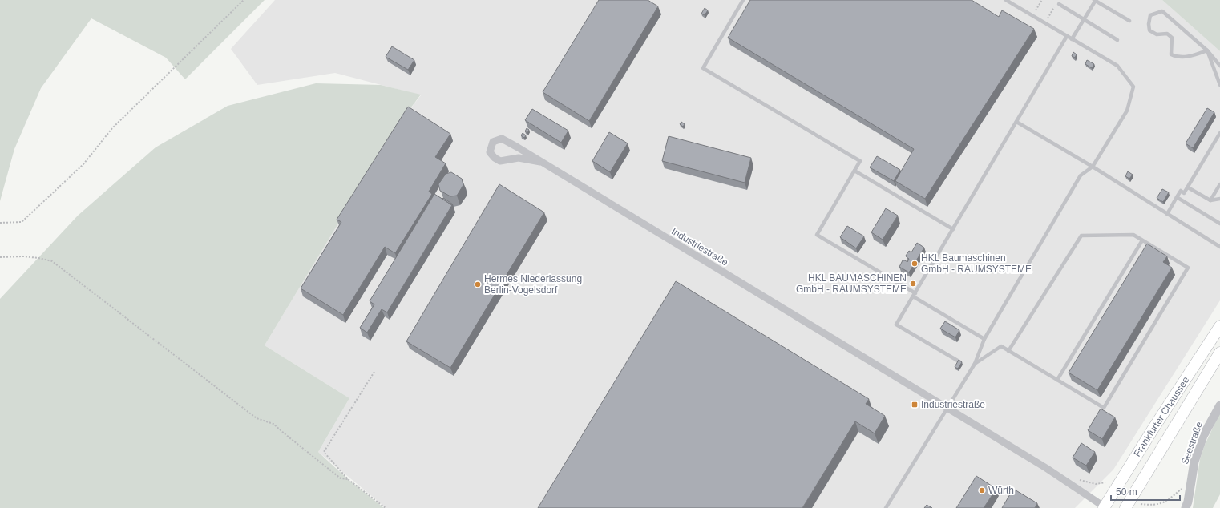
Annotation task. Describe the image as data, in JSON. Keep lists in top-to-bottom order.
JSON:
{
  "streets": {
    "main road": ["Frankfurter Chaussee"],
    "street": ["Industriestraße", "Seestraße"]
  },
  "crossings": [
    ["Industriestraße", "Frankfurter Chaussee"]
  ],
  "places": {
    "other": [
      "HKL Baumaschinen GmbH - RAUMSYSTEME",
      "HKL BAUMASCHINEN GmbH - RAUMSYSTEME",
      "Hermes Niederlassung Berlin-Vogelsdorf",
      "Würth"
    ],
    "transit": ["Industriestraße"]
  },
  "scale_bar": "50 m"
}
